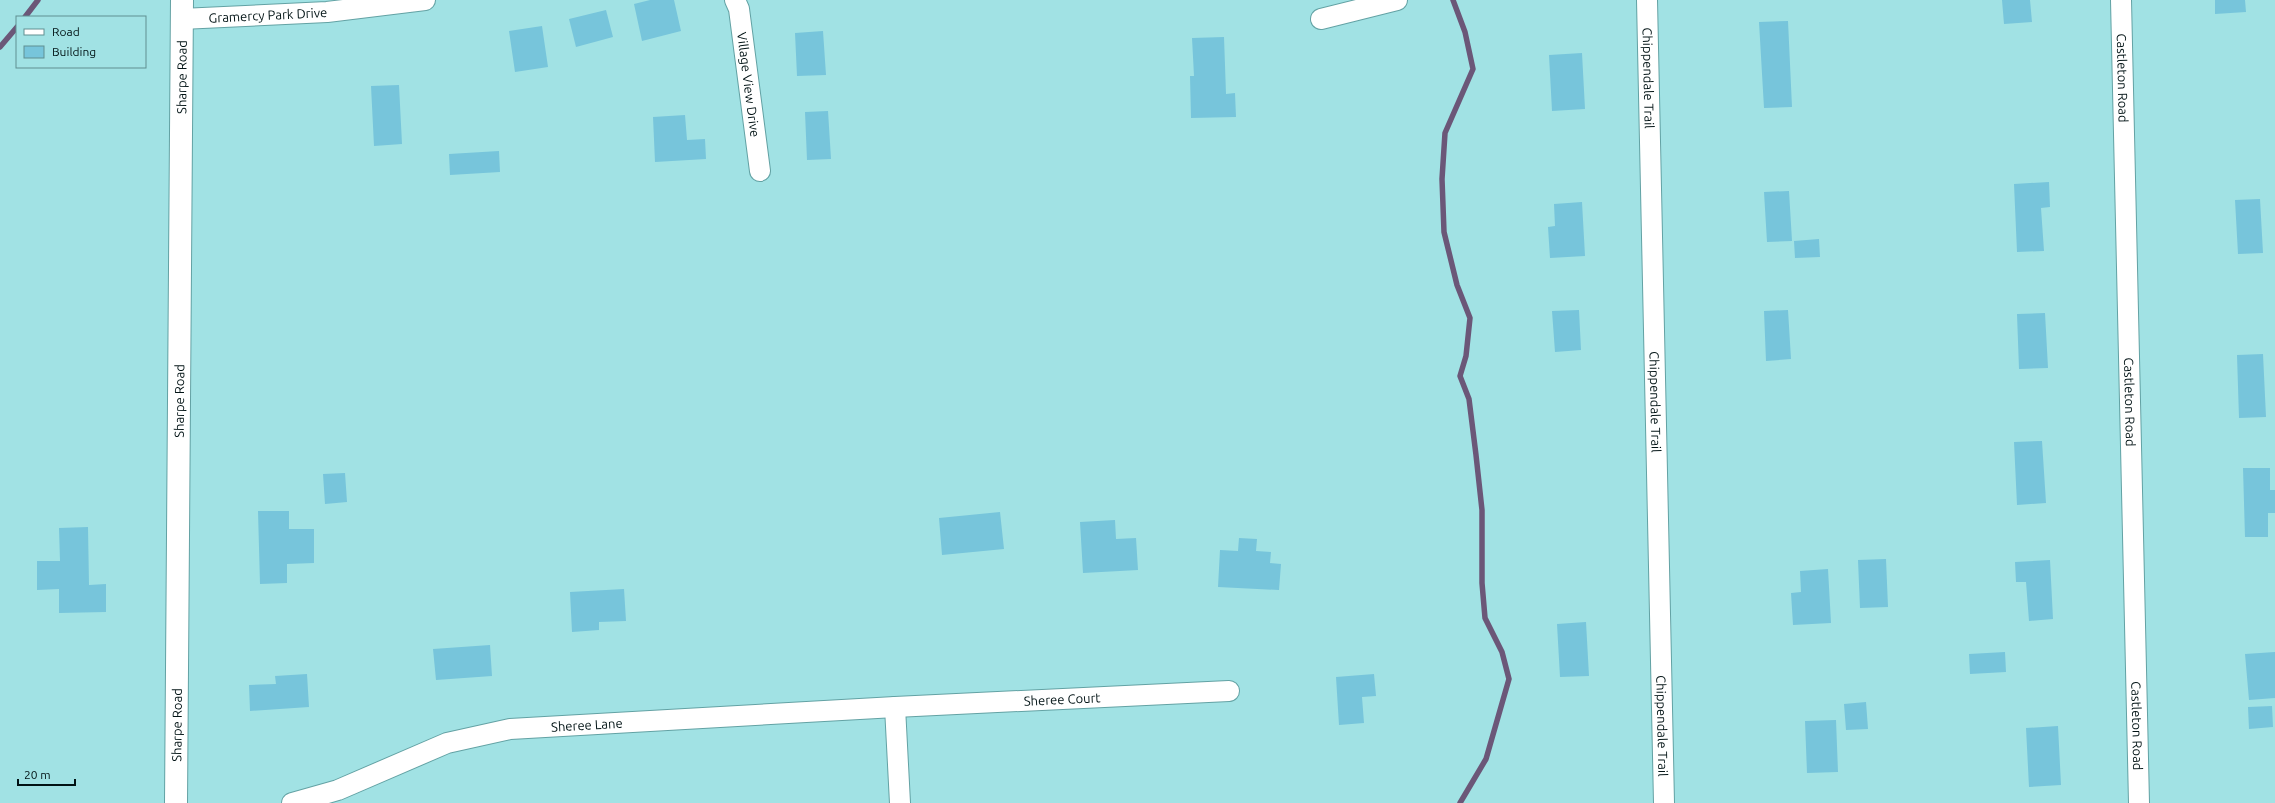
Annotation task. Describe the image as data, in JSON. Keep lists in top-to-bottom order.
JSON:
{
  "streets": {
    "street": [
      "Gramercy Park Drive",
      "Sharpe Road",
      "Chippendale Trail",
      "Castleton Road",
      "Village View Drive",
      "Sheree Court",
      "Sheree Lane"
    ]
  },
  "crossings": [
    ["Gramercy Park Drive", "Sharpe Road"],
    ["Sheree Court", "Sheree Lane"]
  ],
  "legend": ["Road", "Building"],
  "scale_bar": "20 m"
}
